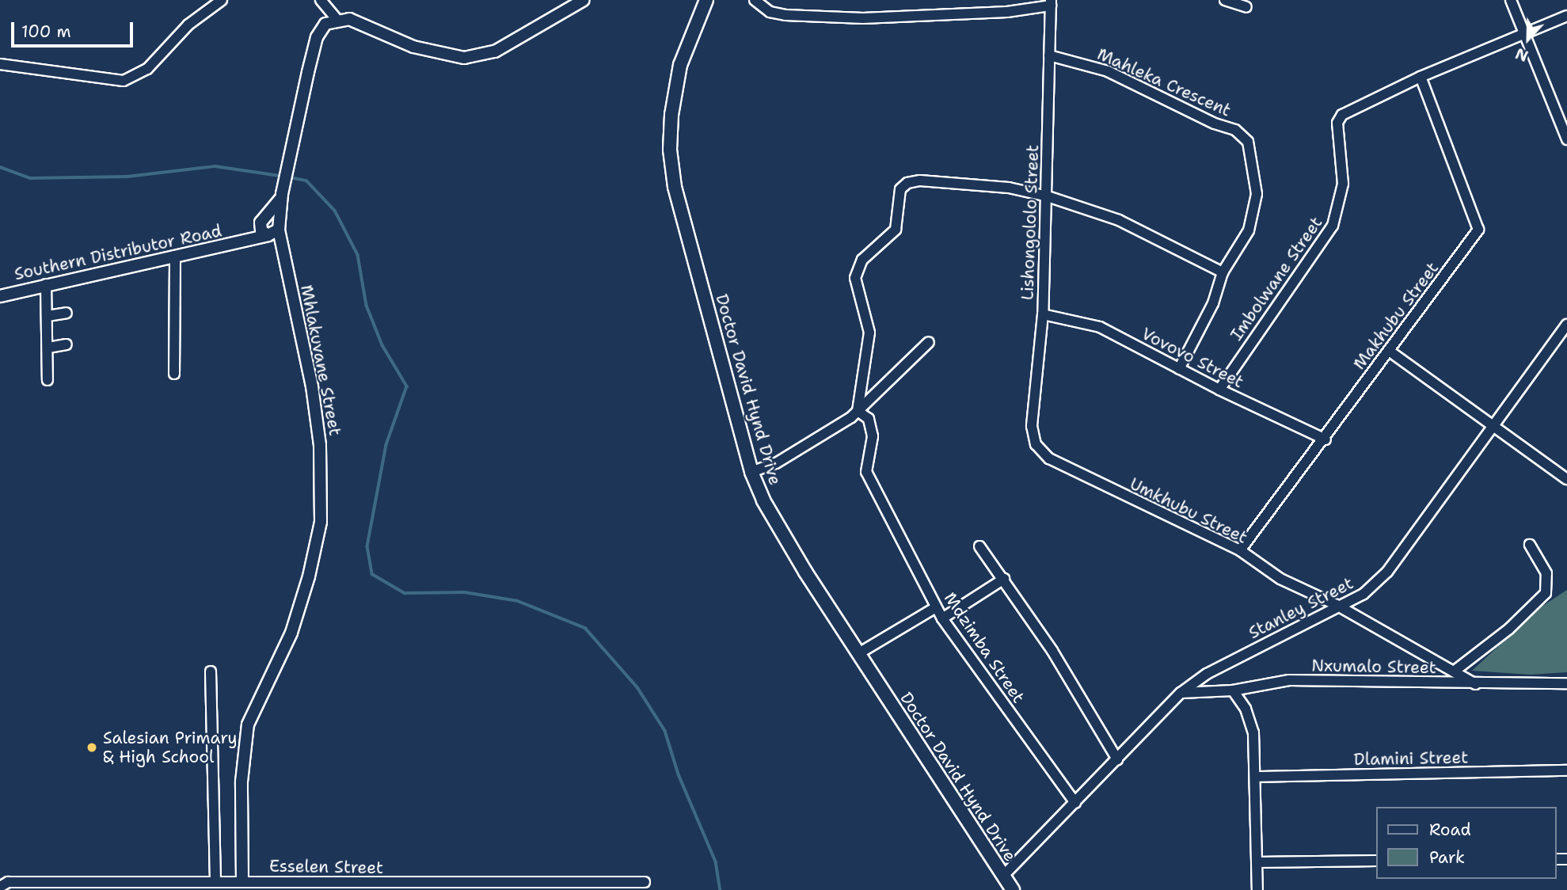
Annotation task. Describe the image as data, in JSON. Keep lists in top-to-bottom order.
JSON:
{
  "streets": {
    "main road": ["Doctor David Hynd Drive"],
    "street": [
      "Mahleka Crescent",
      "Lishongololo Street",
      "Southern Distributor Road",
      "Imbolwane Street",
      "Makhubu Street",
      "Vovovo Street",
      "Mhlakuvane Street",
      "Umkhubu Street",
      "Stanley Street",
      "Mdzimba Street",
      "Nxumalo Street",
      "Dlamini Street",
      "Esselen Street"
    ]
  },
  "crossings": [
    ["Mahleka Crescent", "Lishongololo Street"],
    ["Mahleka Crescent", "Vovovo Street"],
    ["Lishongololo Street", "Vovovo Street"],
    ["Lishongololo Street", "Umkhubu Street"],
    ["Southern Distributor Road", "Mhlakuvane Street"],
    ["Imbolwane Street", "Makhubu Street"],
    ["Imbolwane Street", "Vovovo Street"],
    ["Makhubu Street", "Vovovo Street"],
    ["Makhubu Street", "Umkhubu Street"],
    ["Mhlakuvane Street", "Esselen Street"],
    ["Doctor David Hynd Drive", "Stanley Street"],
    ["Umkhubu Street", "Stanley Street"],
    ["Umkhubu Street", "Nxumalo Street"],
    ["Stanley Street", "Mdzimba Street"],
    ["Stanley Street", "Nxumalo Street"]
  ],
  "places": ["Salesian Primary & High School"],
  "legend": ["Road", "Park"],
  "scale_bar": "100 m",
  "north": "bottom"
}
